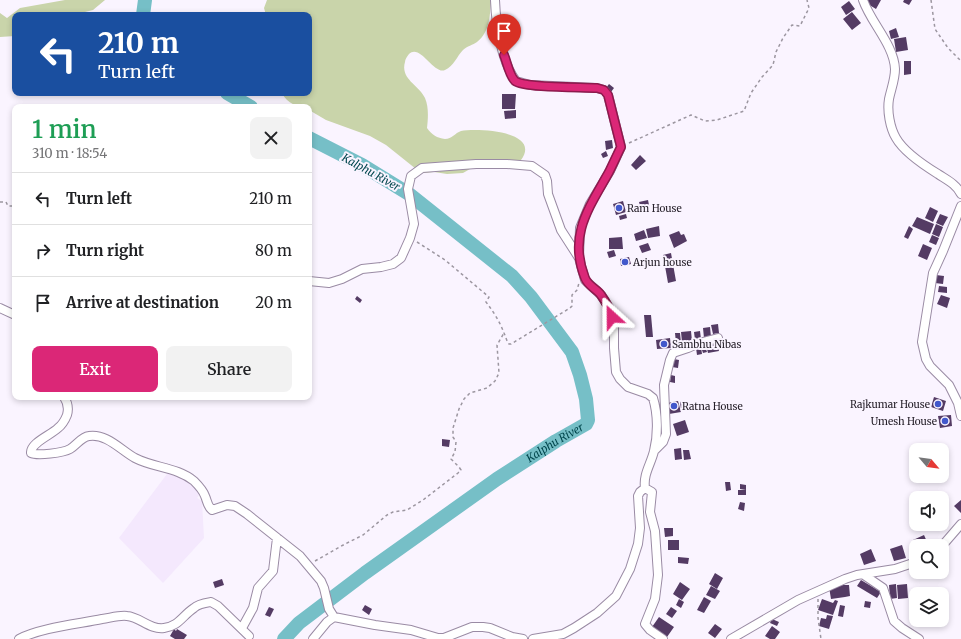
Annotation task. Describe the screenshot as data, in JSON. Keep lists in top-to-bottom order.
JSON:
{
  "water": ["Kalphu River"],
  "places": [
    "Ram House",
    "Arjun house",
    "Sambhu Nibas",
    "Rajkumar House",
    "Ratna House",
    "Umesh House"
  ],
  "north": "bottom right",
  "page": {
    "turn": ["210 m", "Turn left"],
    "heading": ["1 min", "310 m · 18:54"],
    "list": [
      {
        "name": "Turn left",
        "value": "210 m"
      },
      {
        "name": "Turn right",
        "value": "80 m"
      },
      {
        "name": "Arrive at destination",
        "value": "20 m"
      }
    ],
    "buttons": ["Exit", "Share"]
  }
}
